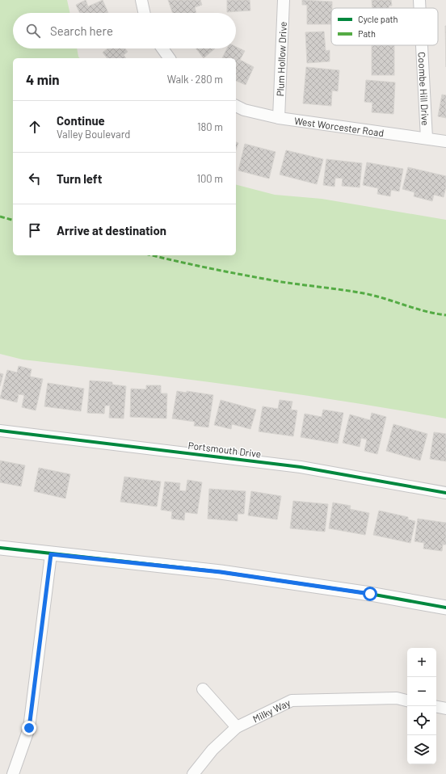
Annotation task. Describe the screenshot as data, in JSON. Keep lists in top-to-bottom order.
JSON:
{
  "streets": {
    "street": [
      "Plum Hollow Drive",
      "Coombe Hill Drive",
      "West Worcester Road",
      "Portsmouth Drive",
      "Milky Way"
    ]
  },
  "crossings": [
    ["Plum Hollow Drive", "West Worcester Road"],
    ["Coombe Hill Drive", "West Worcester Road"]
  ],
  "legend": ["Cycle path", "Path"],
  "page": {
    "search": "Search here",
    "heading": ["4 min", "Walk · 280 m"],
    "list": [
      ["Continue", "Valley Boulevard", "180 m"],
      ["Turn left", "100 m"],
      "Arrive at destination"
    ],
    "map_buttons": ["+", "−"]
  }
}
